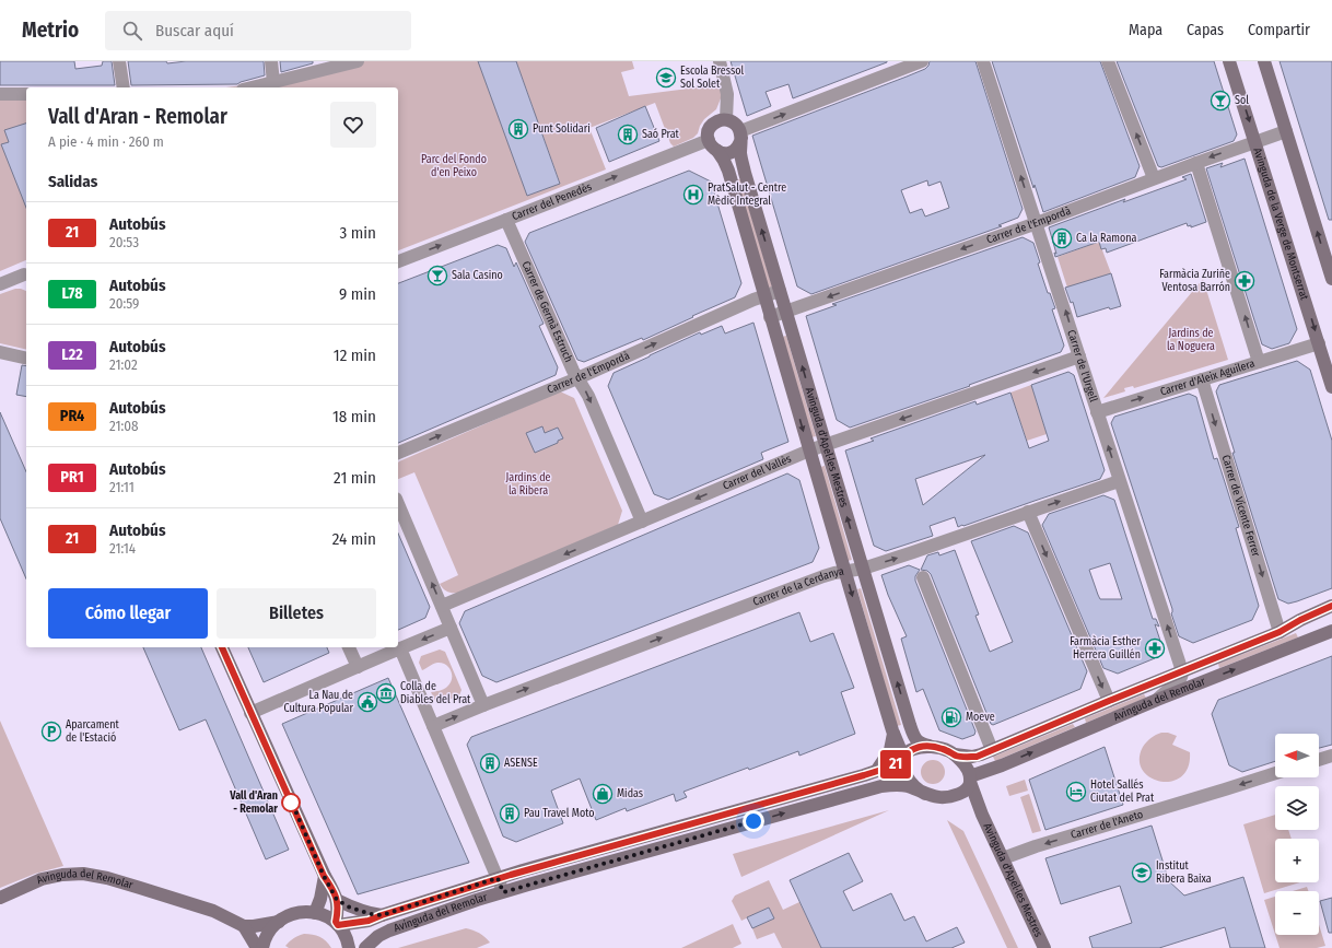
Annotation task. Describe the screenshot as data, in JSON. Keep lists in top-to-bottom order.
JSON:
{
  "streets": {
    "street": [
      "Carrer del Penedès",
      "Avinguda de la Verge de Montserrat",
      "Carrer de l'Empordà",
      "Carrer de Germà Estruch",
      "Carrer de l'Urgell",
      "Carrer d'Aleix Aguilera",
      "Avinguda d'Apel·les Mestres",
      "Carrer del Vallès",
      "Carrer de Vicente Ferrer",
      "Carrer de la Cerdanya",
      "Avinguda del Remolar",
      "Carrer de l'Aneto"
    ]
  },
  "crossings": [
    ["Carrer del Penedès", "Carrer de Germà Estruch"],
    ["Carrer del Penedès", "Avinguda d'Apel·les Mestres"],
    ["Avinguda de la Verge de Montserrat", "Carrer de l'Empordà"],
    ["Avinguda de la Verge de Montserrat", "Carrer d'Aleix Aguilera"],
    ["Carrer de l'Empordà", "Carrer de Germà Estruch"],
    ["Carrer de l'Empordà", "Carrer de l'Urgell"],
    ["Carrer de l'Empordà", "Avinguda d'Apel·les Mestres"],
    ["Carrer de Germà Estruch", "Carrer del Vallès"],
    ["Carrer de l'Urgell", "Carrer d'Aleix Aguilera"],
    ["Carrer de l'Urgell", "Carrer del Vallès"],
    ["Carrer de l'Urgell", "Carrer de la Cerdanya"],
    ["Carrer de l'Urgell", "Avinguda del Remolar"],
    ["Carrer d'Aleix Aguilera", "Carrer de Vicente Ferrer"],
    ["Avinguda d'Apel·les Mestres", "Carrer del Vallès"],
    ["Avinguda d'Apel·les Mestres", "Carrer de la Cerdanya"],
    ["Avinguda d'Apel·les Mestres", "Avinguda del Remolar"],
    ["Avinguda d'Apel·les Mestres", "Carrer de l'Aneto"],
    ["Carrer de Vicente Ferrer", "Avinguda del Remolar"]
  ],
  "one_way": [
    "Carrer del Penedès",
    "Carrer de Germà Estruch",
    "Carrer d'Aleix Aguilera",
    "Carrer del Vallès",
    "Carrer de Vicente Ferrer",
    "Carrer de la Cerdanya",
    "Carrer de l'Aneto"
  ],
  "parks": ["Parc del Fondo d'en Peixo", "Jardins de la Noguera", "Jardins de la Ribera"],
  "places": {
    "school or university": ["Escola Bressol Sol Solet", "Institut Ribera Baixa"],
    "bar": ["Sol", "Sala Casino"],
    "building": [
      "Punt Solidari",
      "Saó Prat",
      "Ca la Ramona",
      "ASENSE",
      "Pau Travel Moto"
    ],
    "hospital": ["PratSalut - Centre Mèdic Integral"],
    "pharmacy": ["Farmàcia Zuriñe Ventosa Barrón", "Farmàcia Esther Herrera Guillén"],
    "museum": ["Colla de Diables del Prat"],
    "public building": ["La Nau de Cultura Popular"],
    "fuel station": ["Moeve"],
    "parking": ["Aparcament de l'Estació"],
    "hotel": ["Hotel Sallés Ciutat del Prat"],
    "shop": ["Midas"],
    "other": ["Vall d'Aran - Remolar"]
  },
  "lines": ["bus line 21"],
  "north": "left",
  "page": {
    "header": "Metrio",
    "search": "Buscar aquí",
    "nav": ["Mapa", "Capas", "Compartir"],
    "on_map": "21",
    "heading": [
      ["Vall d'Aran - Remolar", "A pie · 4 min · 260 m"],
      "Salidas"
    ],
    "list": [
      {
        "mark": "21",
        "name": "Autobús",
        "note": "20:53",
        "value": "3 min"
      },
      {
        "mark": "L78",
        "name": "Autobús",
        "note": "20:59",
        "value": "9 min"
      },
      {
        "mark": "L22",
        "name": "Autobús",
        "note": "21:02",
        "value": "12 min"
      },
      {
        "mark": "PR4",
        "name": "Autobús",
        "note": "21:08",
        "value": "18 min"
      },
      {
        "mark": "PR1",
        "name": "Autobús",
        "note": "21:11",
        "value": "21 min"
      },
      {
        "mark": "21",
        "name": "Autobús",
        "note": "21:14",
        "value": "24 min"
      }
    ],
    "buttons": ["Cómo llegar", "Billetes"],
    "map_buttons": ["+", "−"]
  }
}
